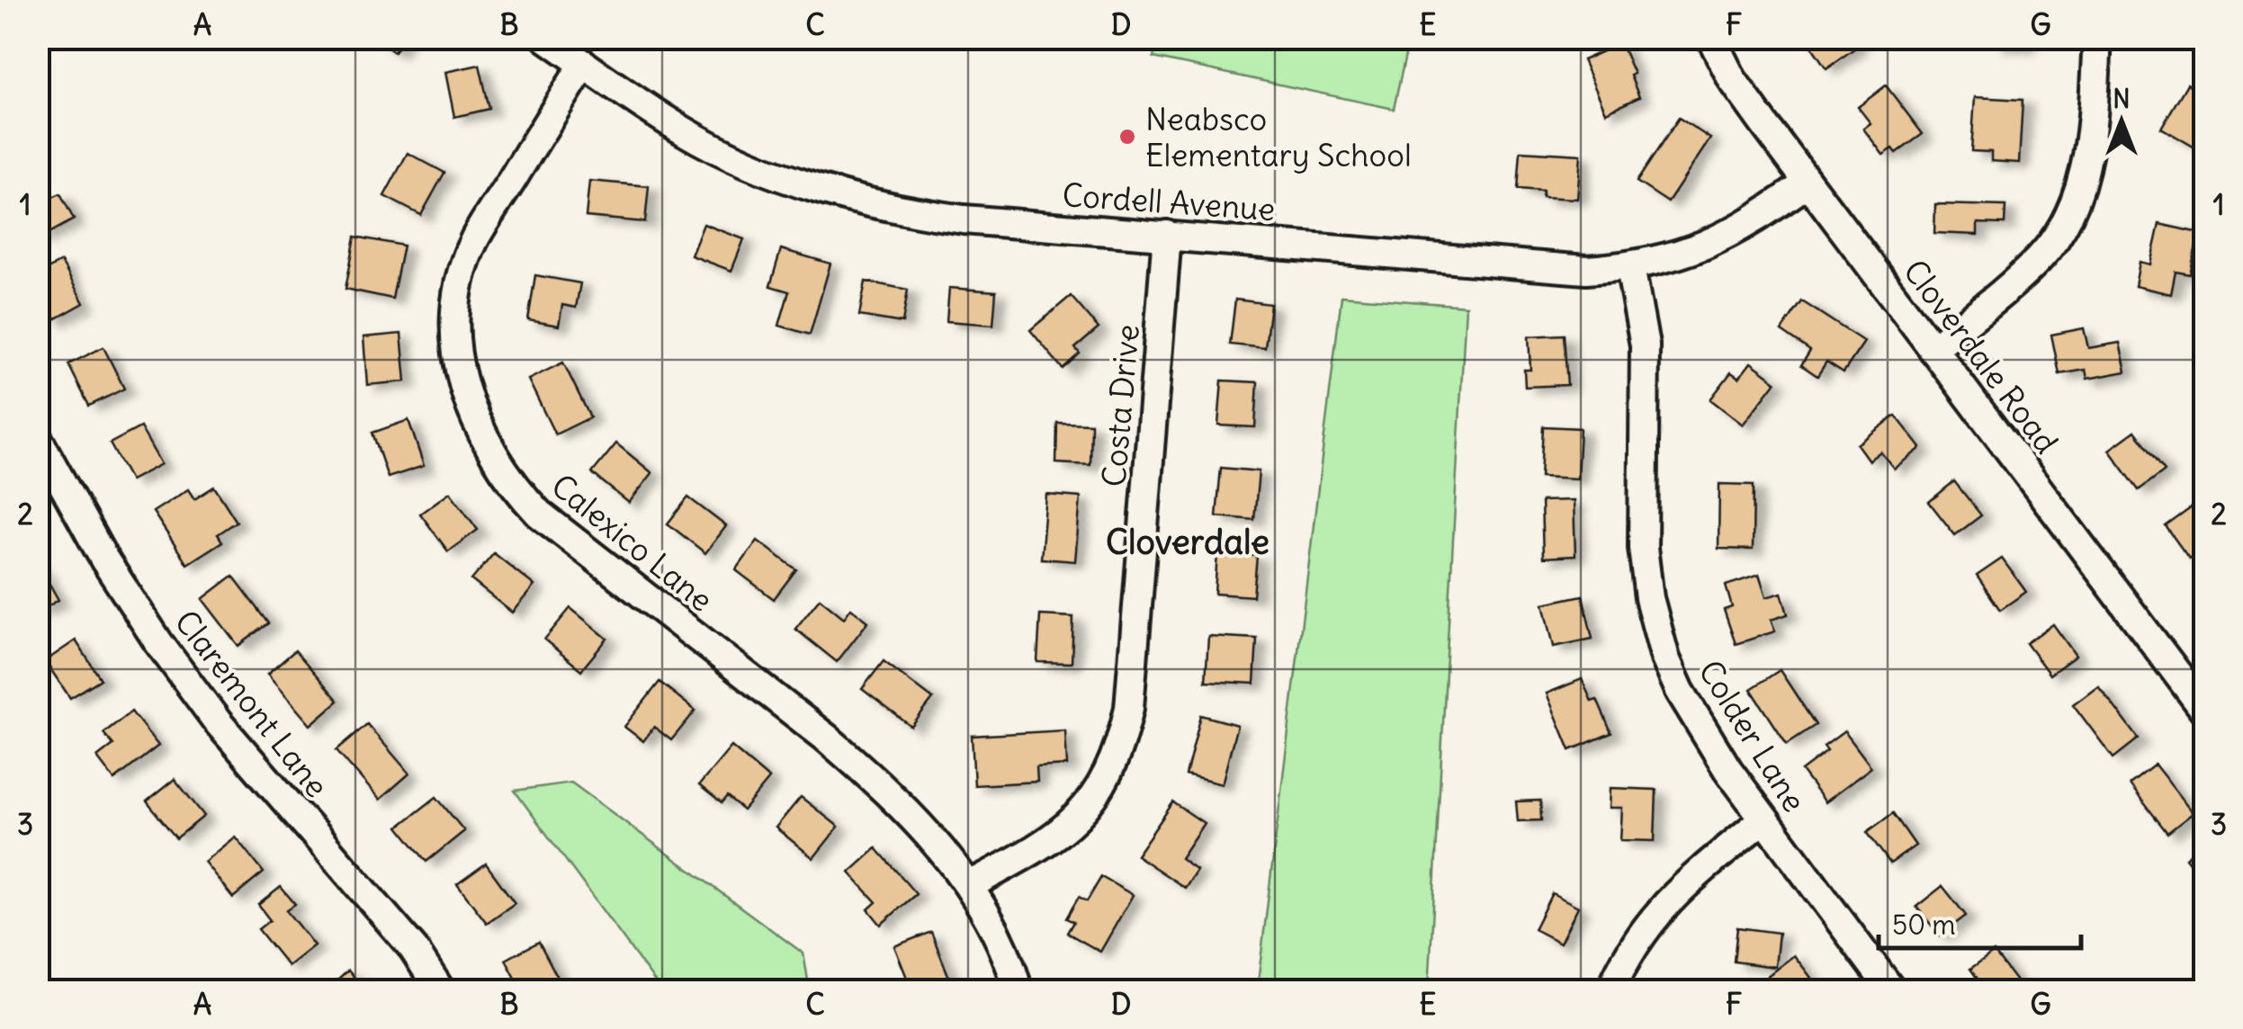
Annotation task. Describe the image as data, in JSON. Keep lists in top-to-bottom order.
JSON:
{
  "streets": {
    "street": [
      "Cordell Avenue",
      "Cloverdale Road",
      "Costa Drive",
      "Calexico Lane",
      "Claremont Lane",
      "Colder Lane"
    ]
  },
  "crossings": [
    ["Cordell Avenue", "Cloverdale Road"],
    ["Cordell Avenue", "Costa Drive"],
    ["Cordell Avenue", "Calexico Lane"],
    ["Cordell Avenue", "Colder Lane"],
    ["Costa Drive", "Calexico Lane"]
  ],
  "districts": ["Cloverdale"],
  "places": ["Neabsco Elementary School"],
  "scale_bar": "50 m",
  "north": "top",
  "grid": {
    "columns": [
      "A",
      "B",
      "C",
      "D",
      "E",
      "F",
      "G"
    ],
    "rows": ["1", "2", "3"]
  }
}
